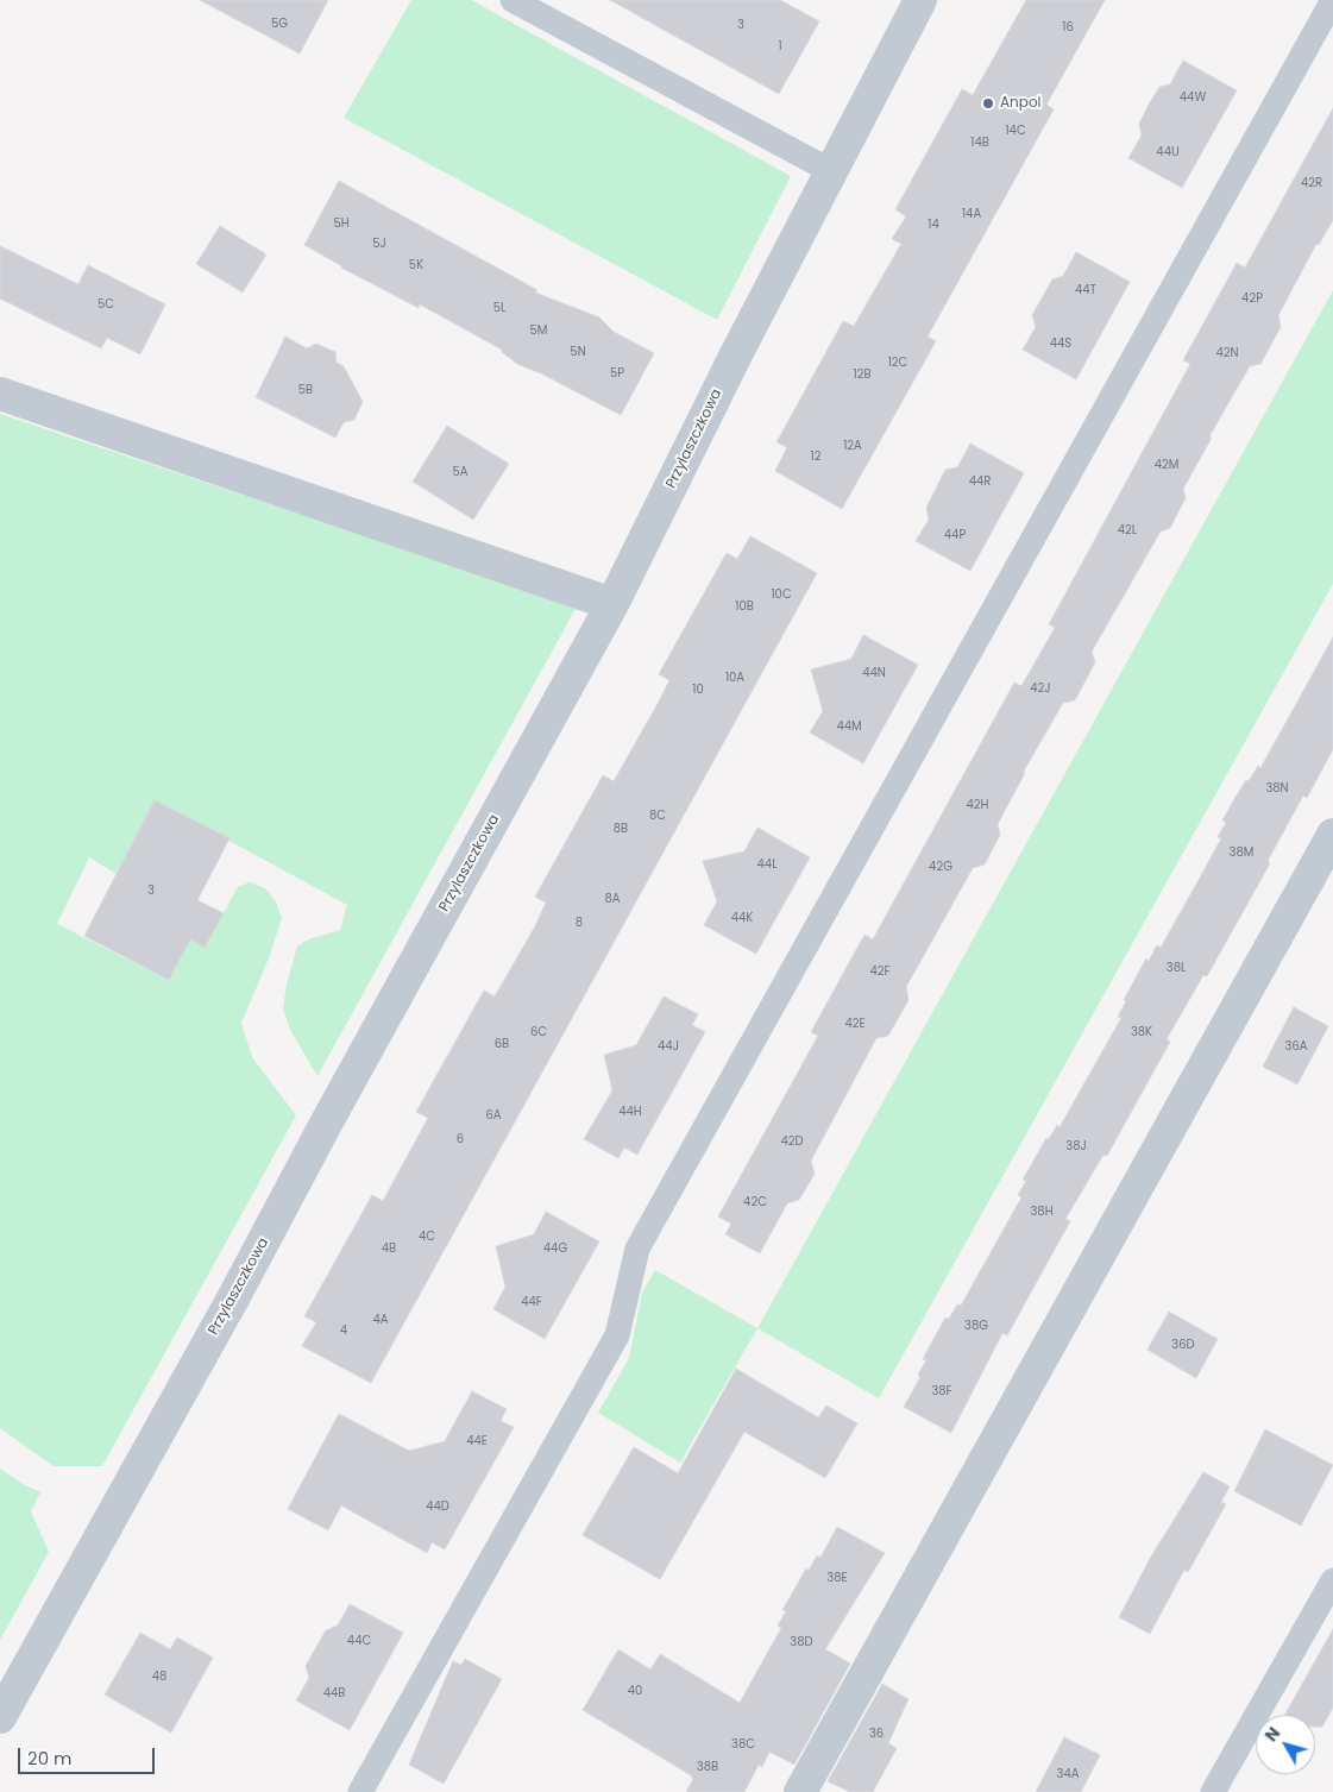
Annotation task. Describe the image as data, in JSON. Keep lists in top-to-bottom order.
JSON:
{
  "streets": {
    "street": ["Przylaszczkowa"]
  },
  "places": ["Anpol"],
  "house_numbers": [
    "5G",
    "3",
    "16",
    "1",
    "44W",
    "14C",
    "14B",
    "44U",
    "42R",
    "14A",
    "5H",
    "14",
    "5J",
    "5K",
    "44T",
    "42P",
    "5C",
    "5L",
    "5M",
    "44S",
    "5N",
    "42N",
    "12C",
    "5P",
    "12B",
    "5B",
    "12A",
    "12",
    "42M",
    "5A",
    "44R",
    "42L",
    "44P",
    "10C",
    "10B",
    "44N",
    "10A",
    "42J",
    "10",
    "44M",
    "38N",
    "42H",
    "8C",
    "8B",
    "38M",
    "44L",
    "42G",
    "3",
    "8A",
    "44K",
    "8",
    "38L",
    "42F",
    "42E",
    "6C",
    "38K",
    "6B",
    "44J",
    "36A",
    "44H",
    "6A",
    "6",
    "42D",
    "38J",
    "42C",
    "38H",
    "4C",
    "4B",
    "44G",
    "44F",
    "4A",
    "38G",
    "4",
    "36D",
    "38F",
    "44E",
    "44D",
    "38E",
    "44C",
    "38D",
    "48",
    "40",
    "44B",
    "36",
    "38C",
    "38B",
    "34A"
  ],
  "scale_bar": "20 m",
  "north": "top left"
}
